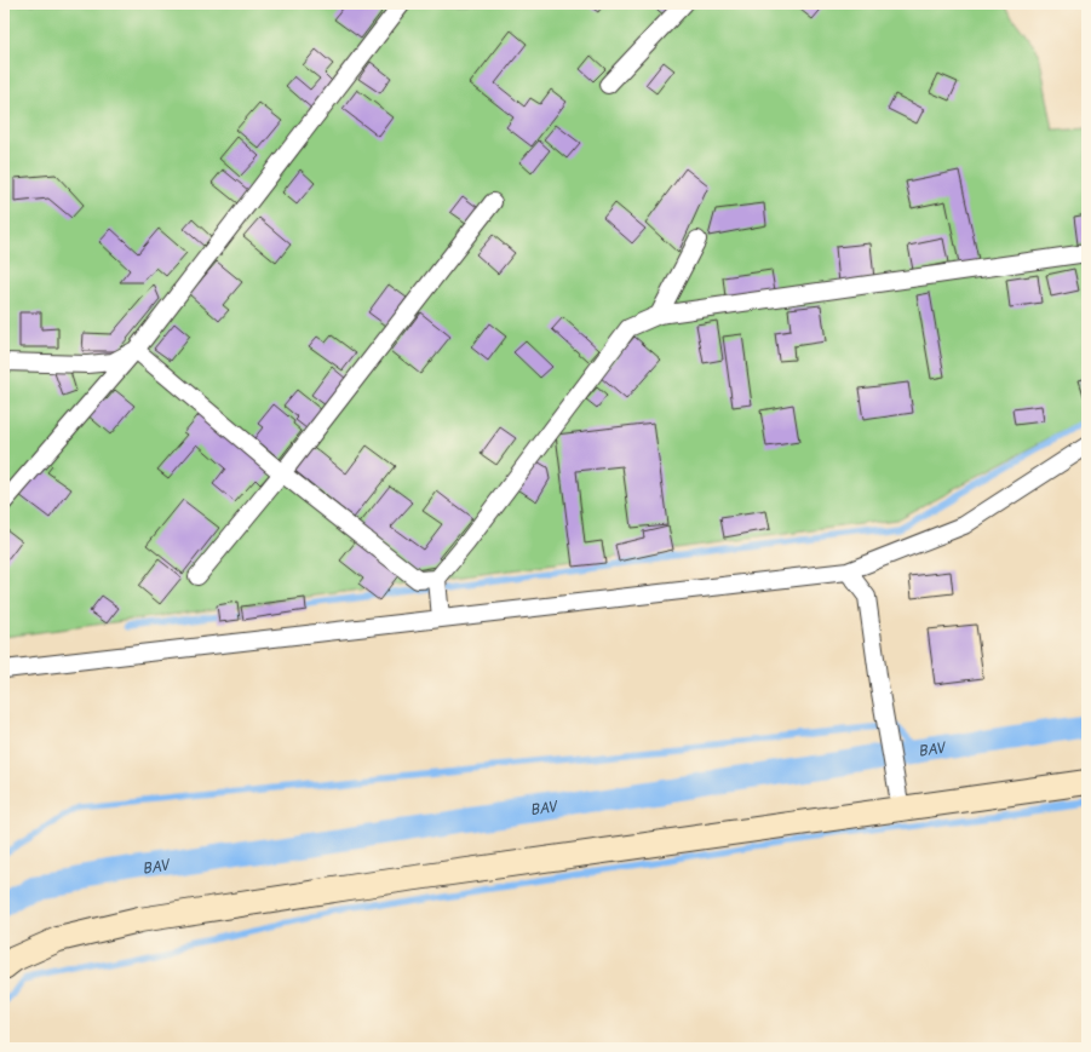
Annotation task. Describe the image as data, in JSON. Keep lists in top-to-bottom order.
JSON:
{
  "water": ["BAV"]
}
